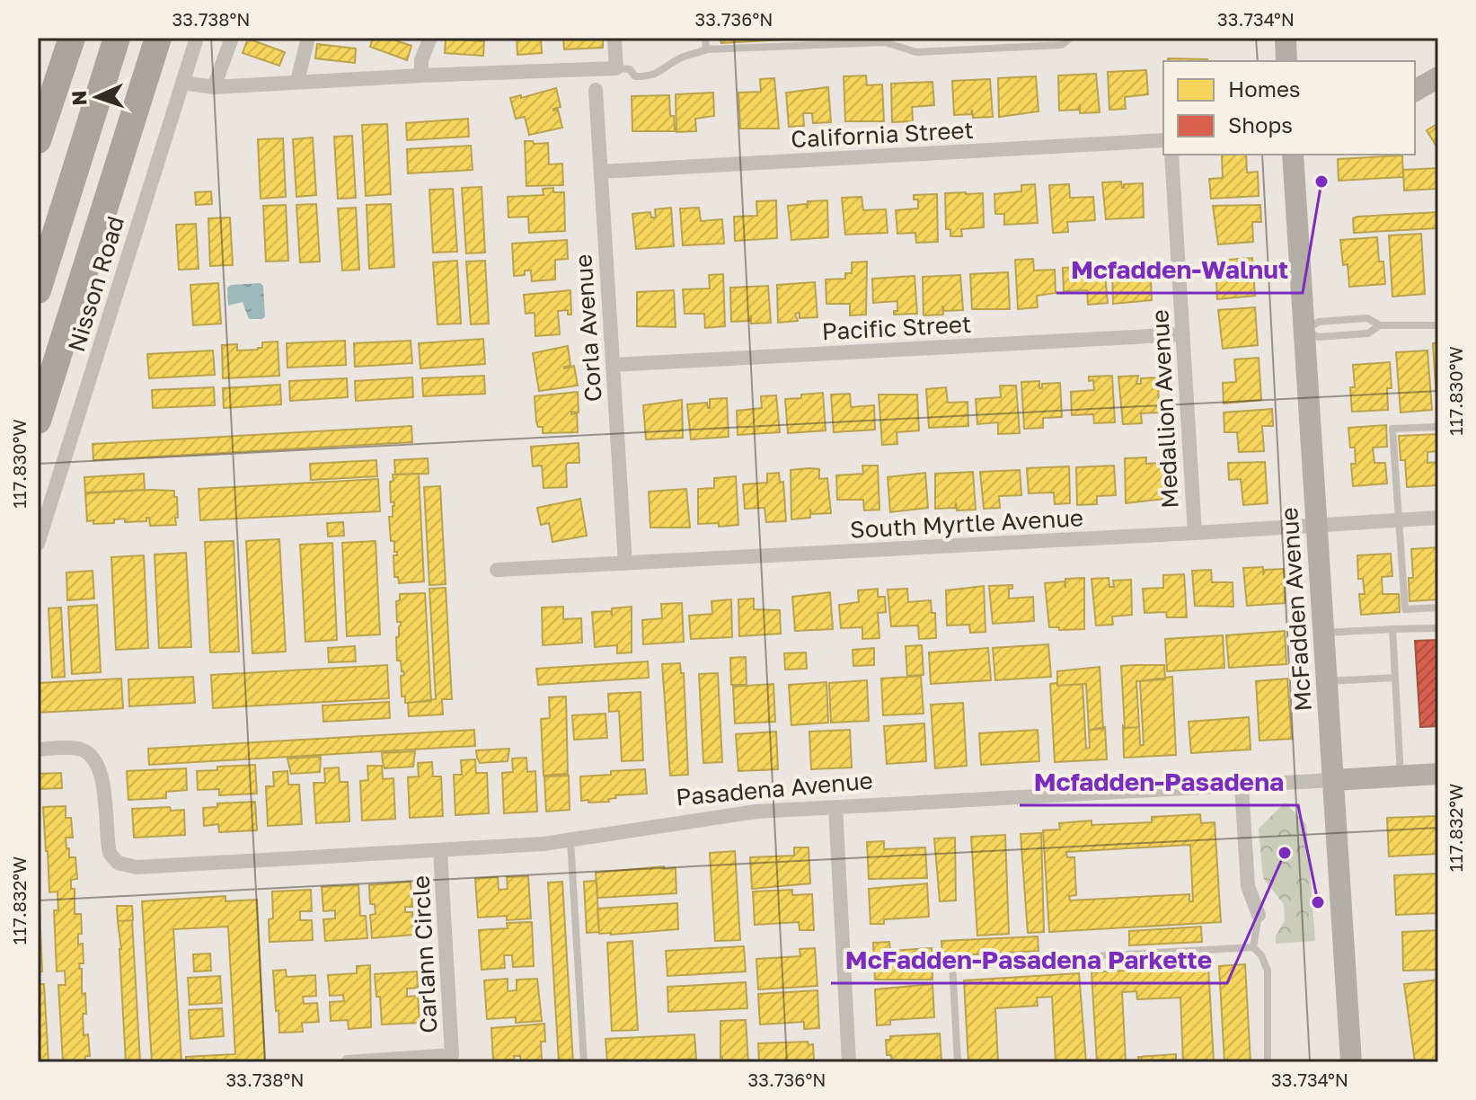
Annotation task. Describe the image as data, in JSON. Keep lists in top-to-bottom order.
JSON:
{
  "streets": {
    "main road": ["McFadden Avenue", "Pasadena Avenue"],
    "street": [
      "California Street",
      "Nisson Road",
      "Corla Avenue",
      "Pacific Street",
      "Medallion Avenue",
      "South Myrtle Avenue",
      "Carlann Circle"
    ]
  },
  "crossings": [
    ["California Street", "Corla Avenue"],
    ["Corla Avenue", "Pacific Street"],
    ["Corla Avenue", "South Myrtle Avenue"],
    ["Pacific Street", "Medallion Avenue"],
    ["Medallion Avenue", "South Myrtle Avenue"],
    ["South Myrtle Avenue", "McFadden Avenue"],
    ["McFadden Avenue", "Pasadena Avenue"],
    ["Pasadena Avenue", "Carlann Circle"]
  ],
  "places": ["Mcfadden-Walnut", "McFadden-Pasadena Parkette", "Mcfadden-Pasadena"],
  "legend": ["Homes", "Shops"],
  "north": "left",
  "coordinates": [
    "33.738°N",
    "33.736°N",
    "33.734°N",
    "117.830°W",
    "117.832°W"
  ]
}
